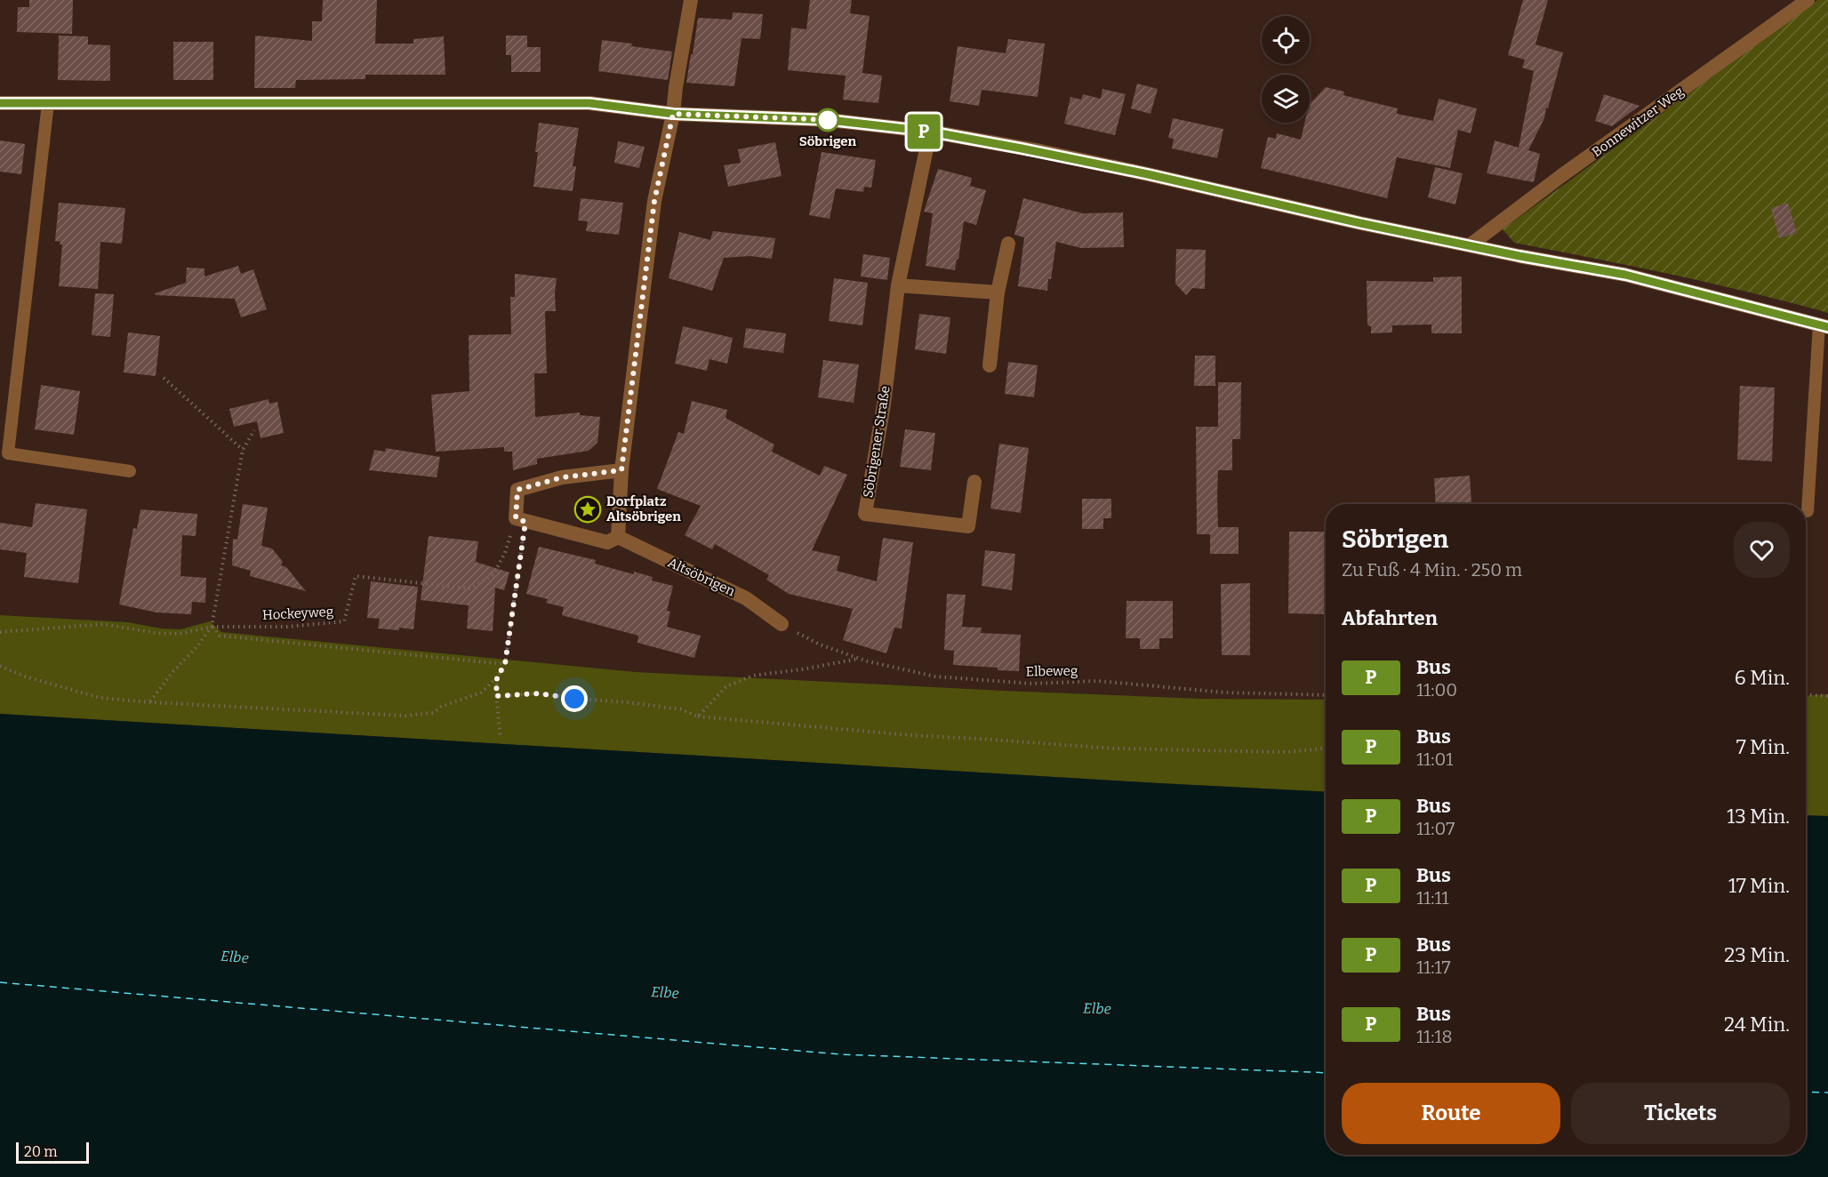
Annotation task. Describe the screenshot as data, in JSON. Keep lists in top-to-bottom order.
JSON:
{
  "streets": {
    "street": ["Bonnewitzer Weg", "Söbrigener Straße", "Altsöbrigen"],
    "path": ["Hockeyweg", "Elbeweg"]
  },
  "crossings": [
    ["Altsöbrigen", "Hockeyweg"],
    ["Altsöbrigen", "Elbeweg"]
  ],
  "water": ["Elbe"],
  "places": {
    "other": ["Söbrigen"],
    "place": ["Dorfplatz Altsöbrigen"]
  },
  "lines": ["bus line P"],
  "scale_bar": "20 m",
  "page": {
    "on_map": "P",
    "heading": [
      ["Söbrigen", "Zu Fuß · 4 Min. · 250 m"],
      "Abfahrten"
    ],
    "list": [
      {
        "mark": "P",
        "name": "Bus",
        "note": "11:00",
        "value": "6 Min."
      },
      {
        "mark": "P",
        "name": "Bus",
        "note": "11:01",
        "value": "7 Min."
      },
      {
        "mark": "P",
        "name": "Bus",
        "note": "11:07",
        "value": "13 Min."
      },
      {
        "mark": "P",
        "name": "Bus",
        "note": "11:11",
        "value": "17 Min."
      },
      {
        "mark": "P",
        "name": "Bus",
        "note": "11:17",
        "value": "23 Min."
      },
      {
        "mark": "P",
        "name": "Bus",
        "note": "11:18",
        "value": "24 Min."
      }
    ],
    "buttons": ["Route", "Tickets"],
    "scale": "20 m"
  }
}
